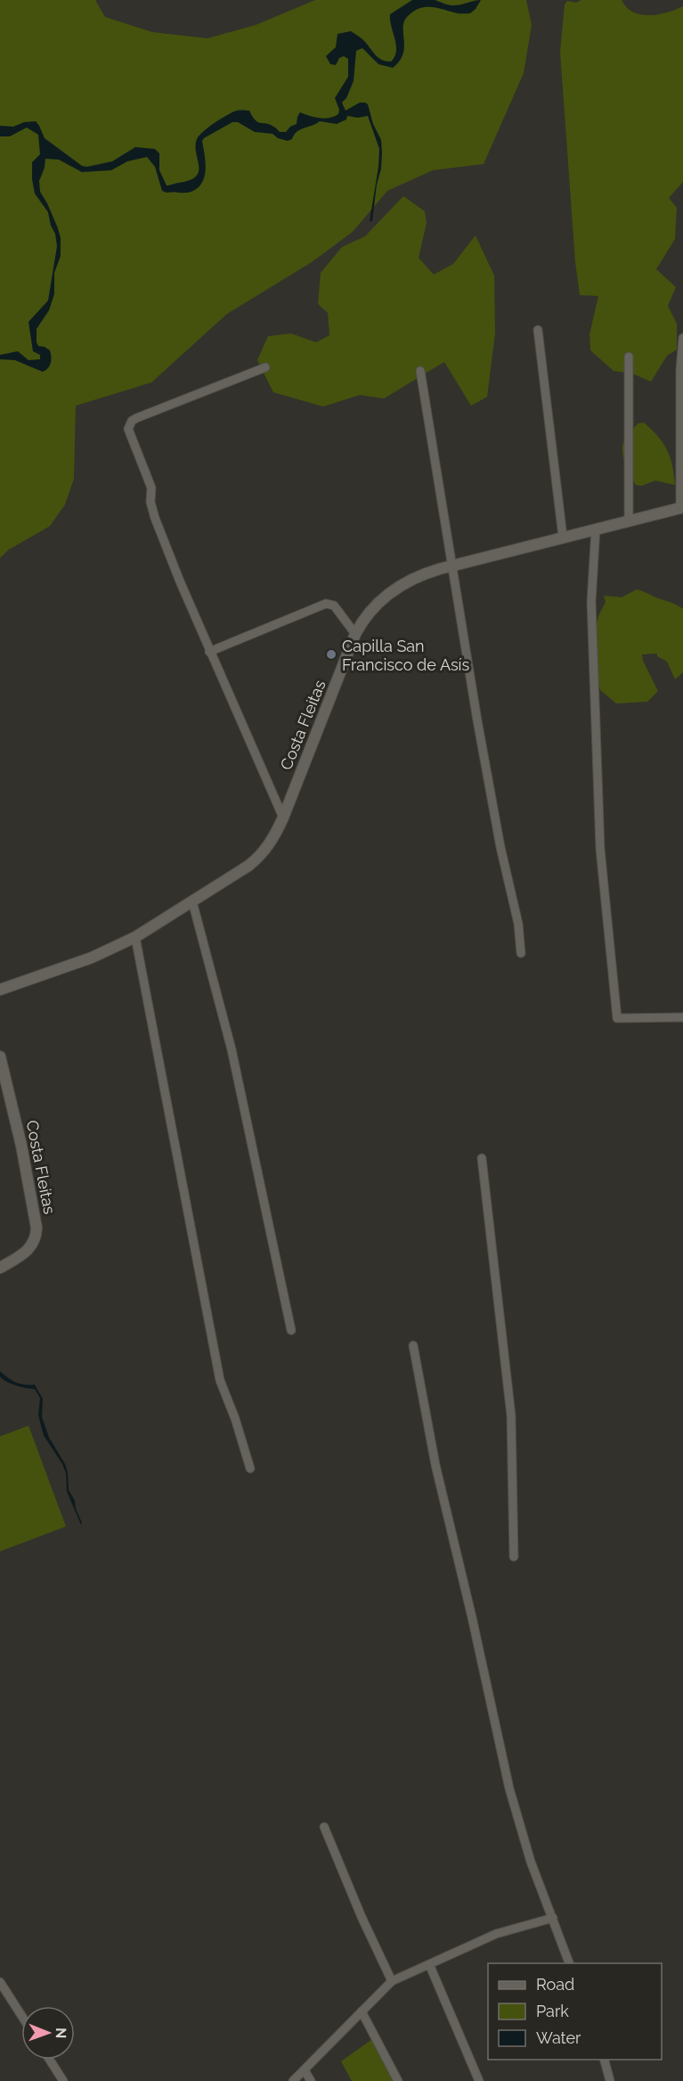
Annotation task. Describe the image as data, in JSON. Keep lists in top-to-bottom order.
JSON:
{
  "streets": {
    "main road": ["Costa Fleitas"]
  },
  "places": ["Capilla San Francisco de Asís"],
  "legend": ["Road", "Park", "Water"],
  "north": "right"
}
